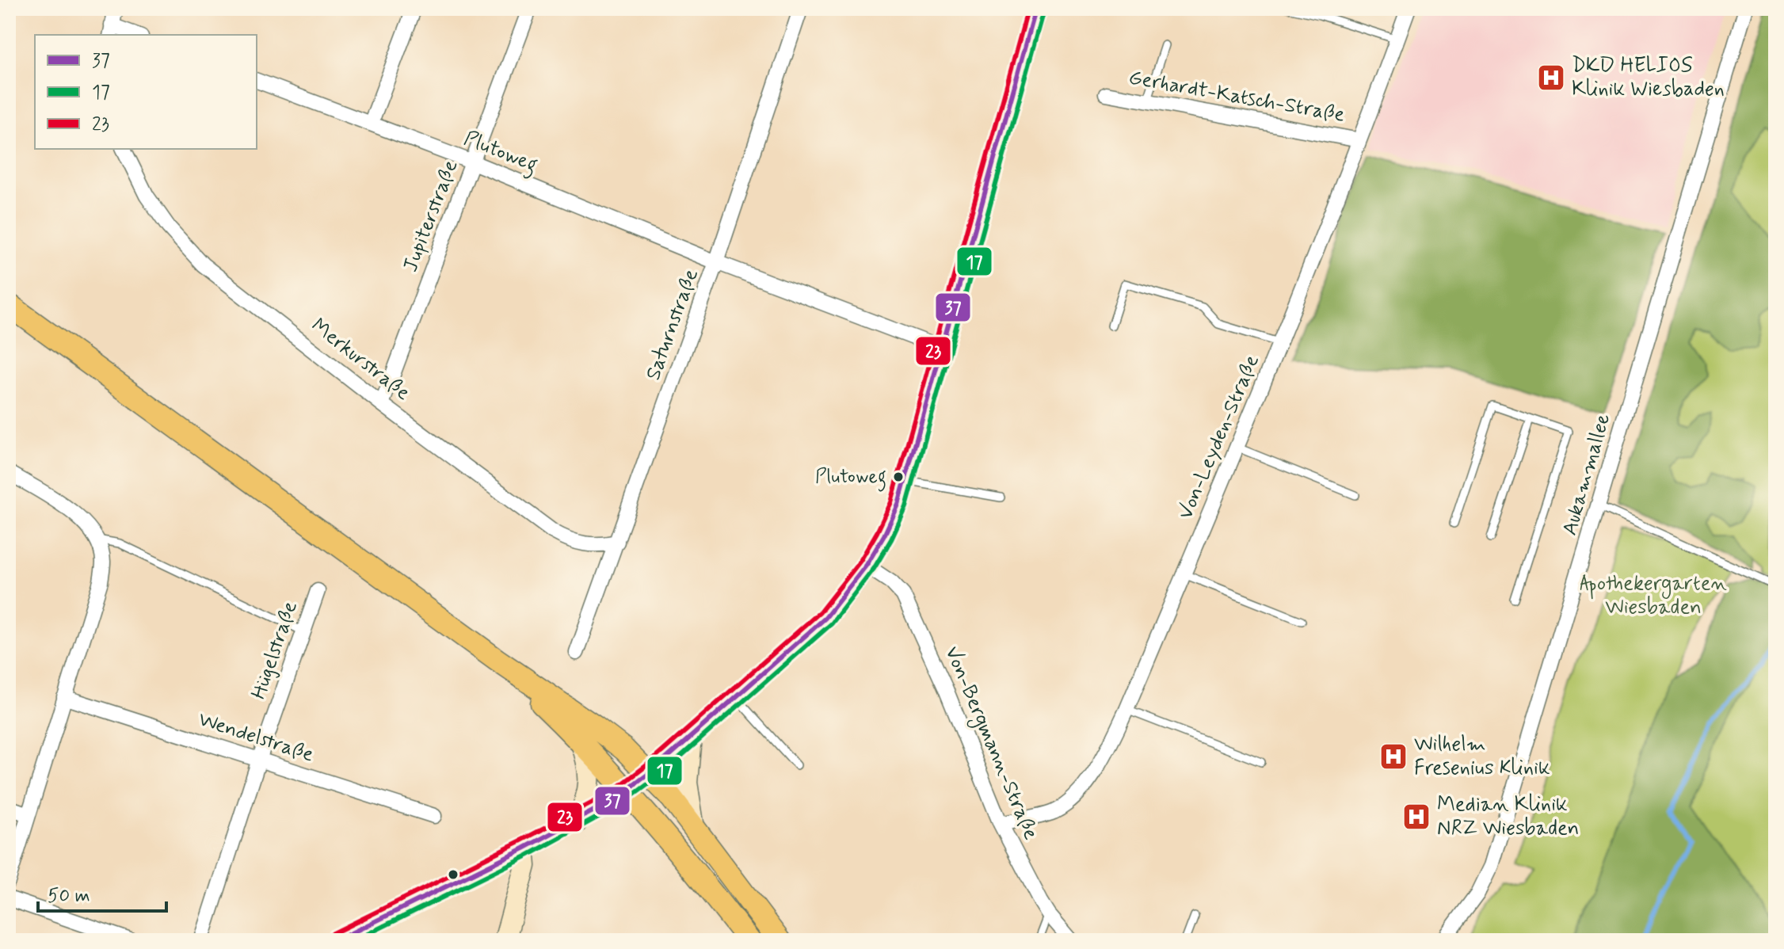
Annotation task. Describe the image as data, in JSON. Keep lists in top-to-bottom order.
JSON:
{
  "streets": {
    "street": [
      "Gerhardt-Katsch-Straße",
      "Plutoweg",
      "Jupiterstraße",
      "Saturnstraße",
      "Merkurstraße",
      "Von-Leyden-Straße",
      "Aukammallee",
      "Hügelstraße",
      "Wendelstraße",
      "Von-Bergmann-Straße"
    ]
  },
  "crossings": [
    ["Gerhardt-Katsch-Straße", "Von-Leyden-Straße"],
    ["Plutoweg", "Jupiterstraße"],
    ["Plutoweg", "Saturnstraße"],
    ["Jupiterstraße", "Merkurstraße"],
    ["Saturnstraße", "Merkurstraße"],
    ["Von-Leyden-Straße", "Von-Bergmann-Straße"],
    ["Hügelstraße", "Wendelstraße"]
  ],
  "parks": ["Apothekergarten Wiesbaden"],
  "places": {
    "hospital": ["DKD HELIOS Klinik Wiesbaden", "Wilhelm Fresenius Klinik", "Median Klinik NRZ Wiesbaden"],
    "other": ["Plutoweg"]
  },
  "lines": ["transit line 37", "transit line 23", "transit line 17"],
  "legend": ["37", "17", "23"],
  "scale_bar": "50 m"
}
